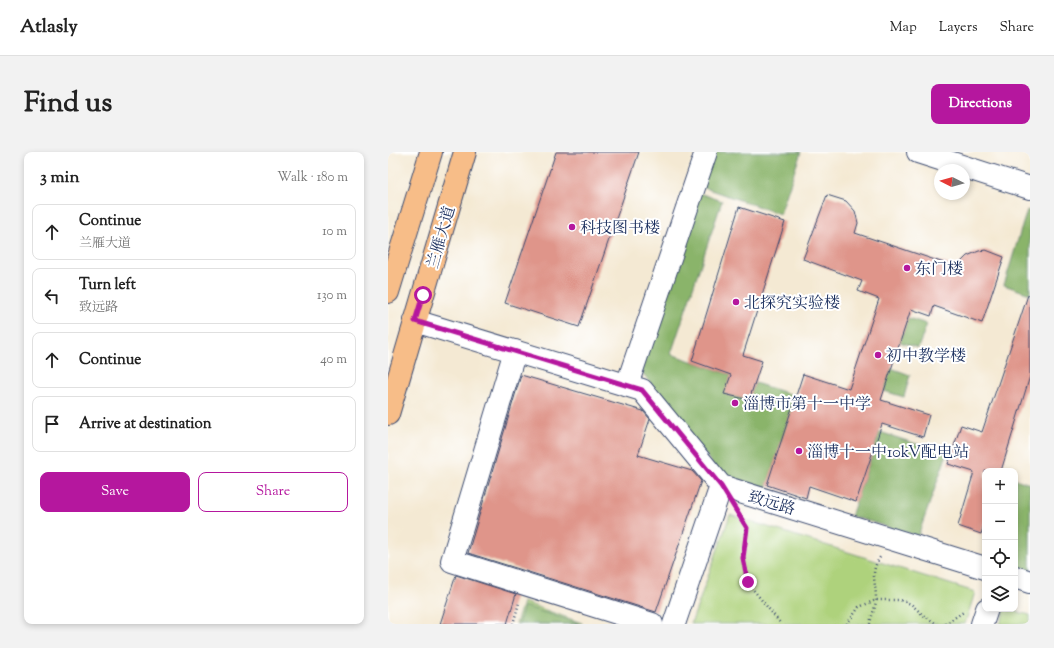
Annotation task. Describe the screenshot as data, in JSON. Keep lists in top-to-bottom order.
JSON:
{
  "streets": {
    "main road": ["兰雁大道"],
    "street": ["致远路"]
  },
  "places": [
    "科技图书楼",
    "东门楼",
    "北探究实验楼",
    "初中教学楼",
    "淄博市第十一中学",
    "淄博十一中10kV配电站"
  ],
  "north": "left",
  "page": {
    "header": "Atlasly",
    "nav": ["Map", "Layers", "Share"],
    "title": "Find us",
    "buttons": [
      "Directions",
      ["Save", "Share"]
    ],
    "heading": ["3 min", "Walk · 180 m"],
    "list": [
      ["Continue", "兰雁大道", "10 m"],
      ["Turn left", "致远路", "130 m"],
      ["Continue", "40 m"],
      "Arrive at destination"
    ],
    "map_buttons": ["+", "−"]
  }
}
